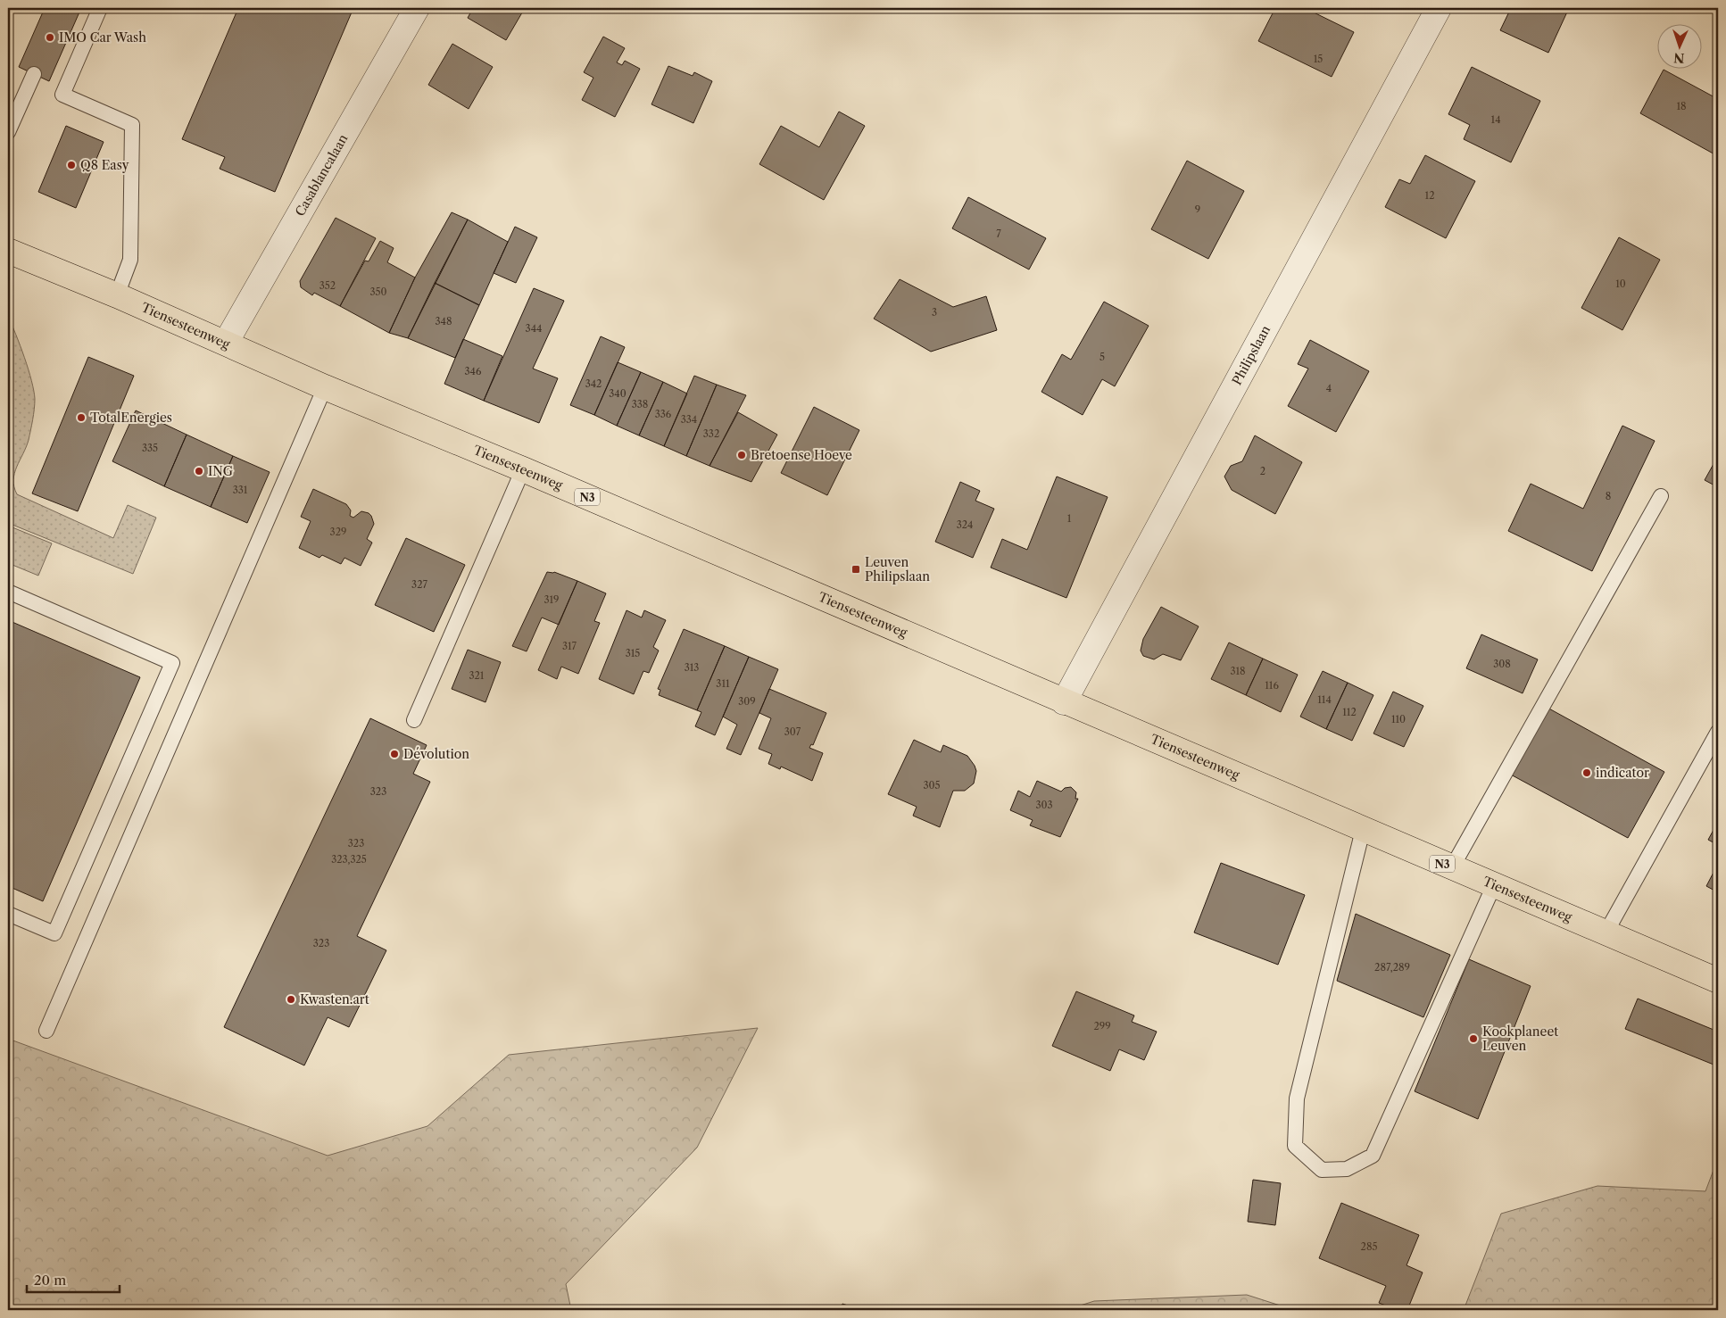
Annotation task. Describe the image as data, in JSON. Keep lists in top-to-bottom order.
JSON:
{
  "streets": {
    "main road": ["Tiensesteenweg", "N3"],
    "street": ["Casablancalaan", "Philipslaan"]
  },
  "crossings": [
    ["Casablancalaan", "Tiensesteenweg"],
    ["Tiensesteenweg", "Philipslaan"]
  ],
  "places": {
    "other": [
      "IMO Car Wash",
      "Q8 Easy",
      "TotalEnergies",
      "Bretoense Hoeve",
      "ING",
      "Dévolution",
      "indicator",
      "Kwasten.art",
      "Kookplaneet Leuven"
    ],
    "transit": ["Leuven Philipslaan"]
  },
  "house_numbers": [
    "15",
    "18",
    "14",
    "12",
    "9",
    "7",
    "10",
    "352",
    "350",
    "3",
    "348",
    "344",
    "5",
    "346",
    "342",
    "4",
    "340",
    "338",
    "336",
    "334",
    "332",
    "335",
    "2",
    "331",
    "8",
    "1",
    "324",
    "329",
    "327",
    "319",
    "317",
    "315",
    "308",
    "313",
    "318",
    "321",
    "311",
    "116",
    "114",
    "309",
    "112",
    "110",
    "307",
    "305",
    "323",
    "303",
    "323",
    "323,325",
    "323",
    "287,289",
    "299",
    "285"
  ],
  "scale_bar": "20 m",
  "north": "bottom"
}
